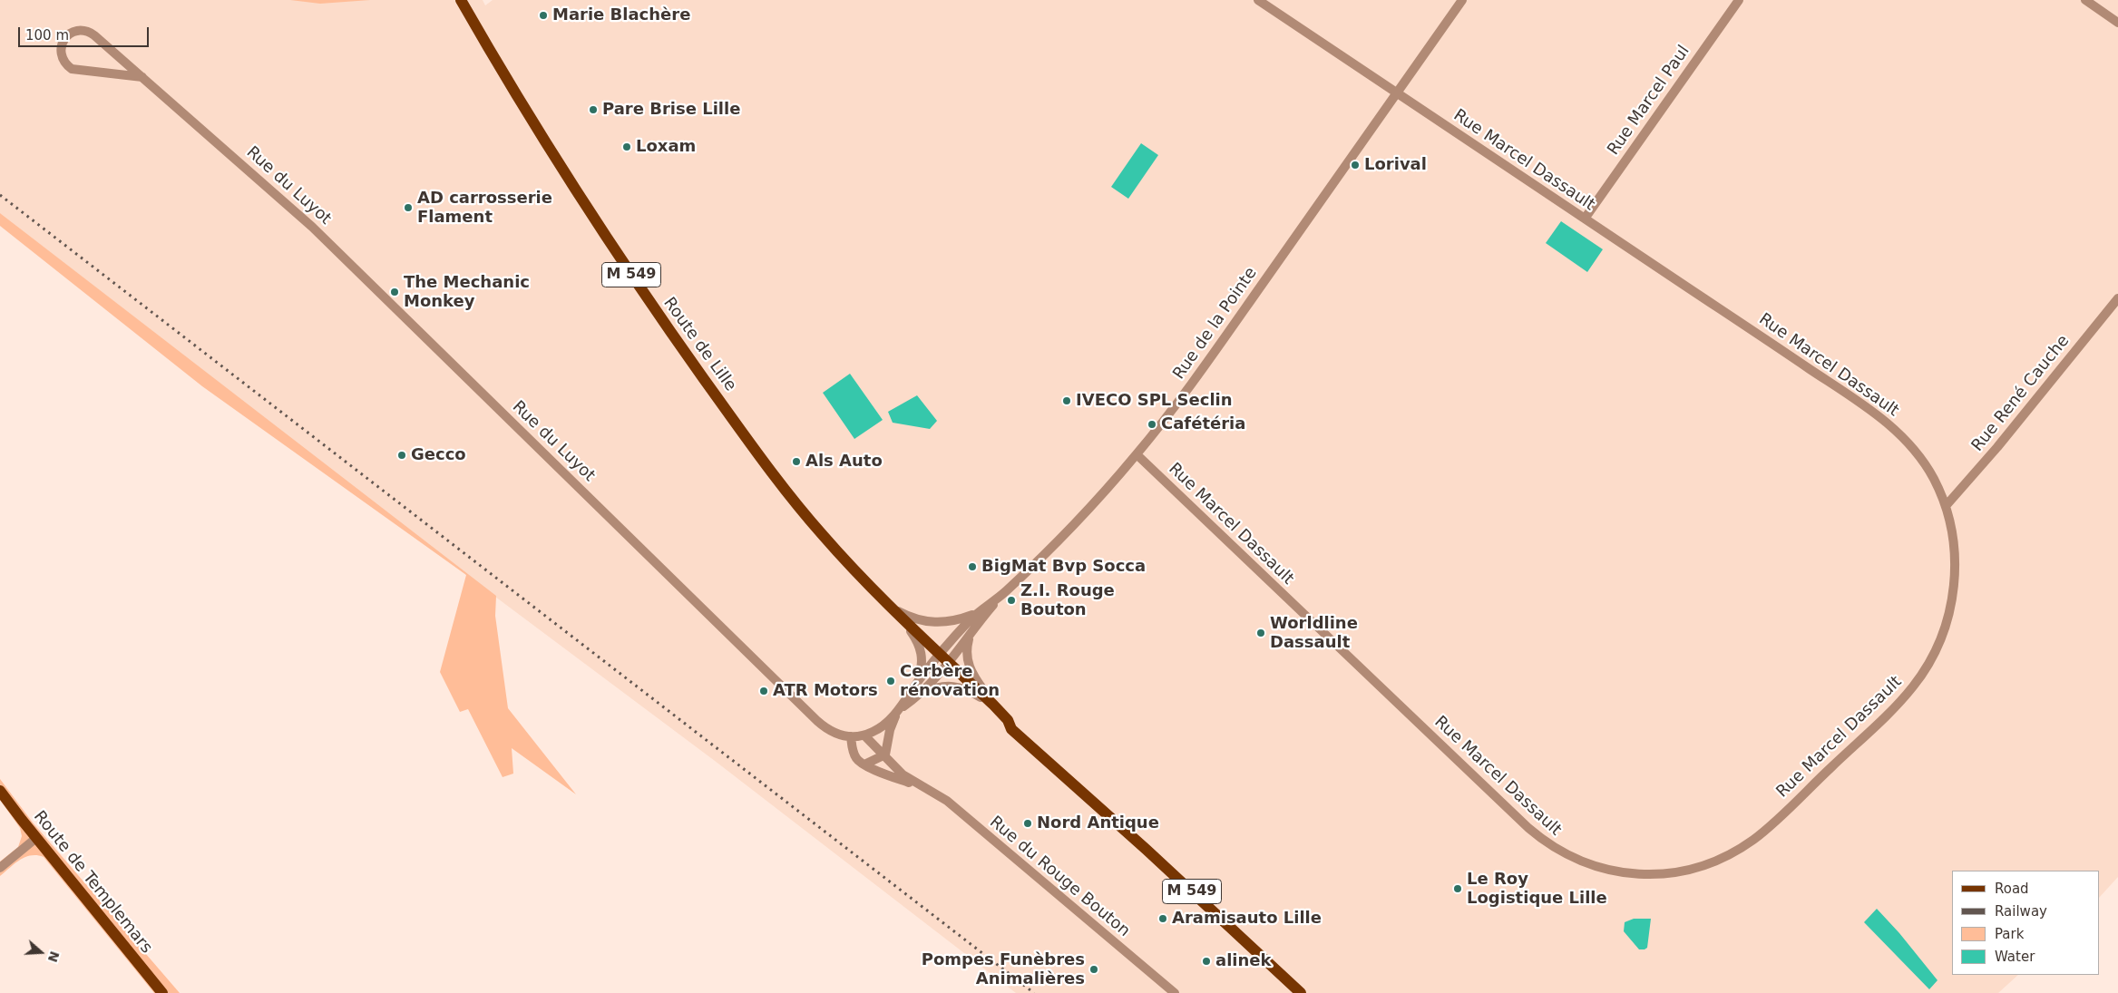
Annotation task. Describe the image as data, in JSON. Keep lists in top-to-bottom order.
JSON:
{
  "streets": {
    "main road": ["M 549", "Route de Lille", "Route de Templemars"],
    "street": [
      "Rue Marcel Paul",
      "Rue Marcel Dassault",
      "Rue du Luyot",
      "Rue de la Pointe",
      "Rue René Cauche",
      "Rue du Rouge Bouton"
    ]
  },
  "crossings": [
    ["Rue Marcel Paul", "Rue Marcel Dassault"],
    ["Rue Marcel Dassault", "Rue de la Pointe"],
    ["Rue Marcel Dassault", "Rue René Cauche"],
    ["Rue du Luyot", "M 549"],
    ["Rue du Luyot", "Rue de la Pointe"],
    ["Rue du Luyot", "Route de Lille"],
    ["Rue du Luyot", "Rue du Rouge Bouton"],
    ["M 549", "Rue de la Pointe"],
    ["M 549", "Route de Lille"],
    ["Rue de la Pointe", "Route de Lille"]
  ],
  "places": [
    "Marie Blachère",
    "Pare Brise Lille",
    "Loxam",
    "Lorival",
    "AD carrosserie Flament",
    "The Mechanic Monkey",
    "IVECO SPL Seclin",
    "Cafétéria",
    "Gecco",
    "Als Auto",
    "BigMat Bvp Socca",
    "Z.I. Rouge Bouton",
    "Worldline Dassault",
    "Cerbère rénovation",
    "ATR Motors",
    "Nord Antique",
    "Le Roy Logistique Lille",
    "Aramisauto Lille",
    "alinek",
    "Pompes Funèbres Animalières"
  ],
  "legend": [
    "Road",
    "Railway",
    "Park",
    "Water"
  ],
  "scale_bar": "100 m",
  "north": "right"
}
